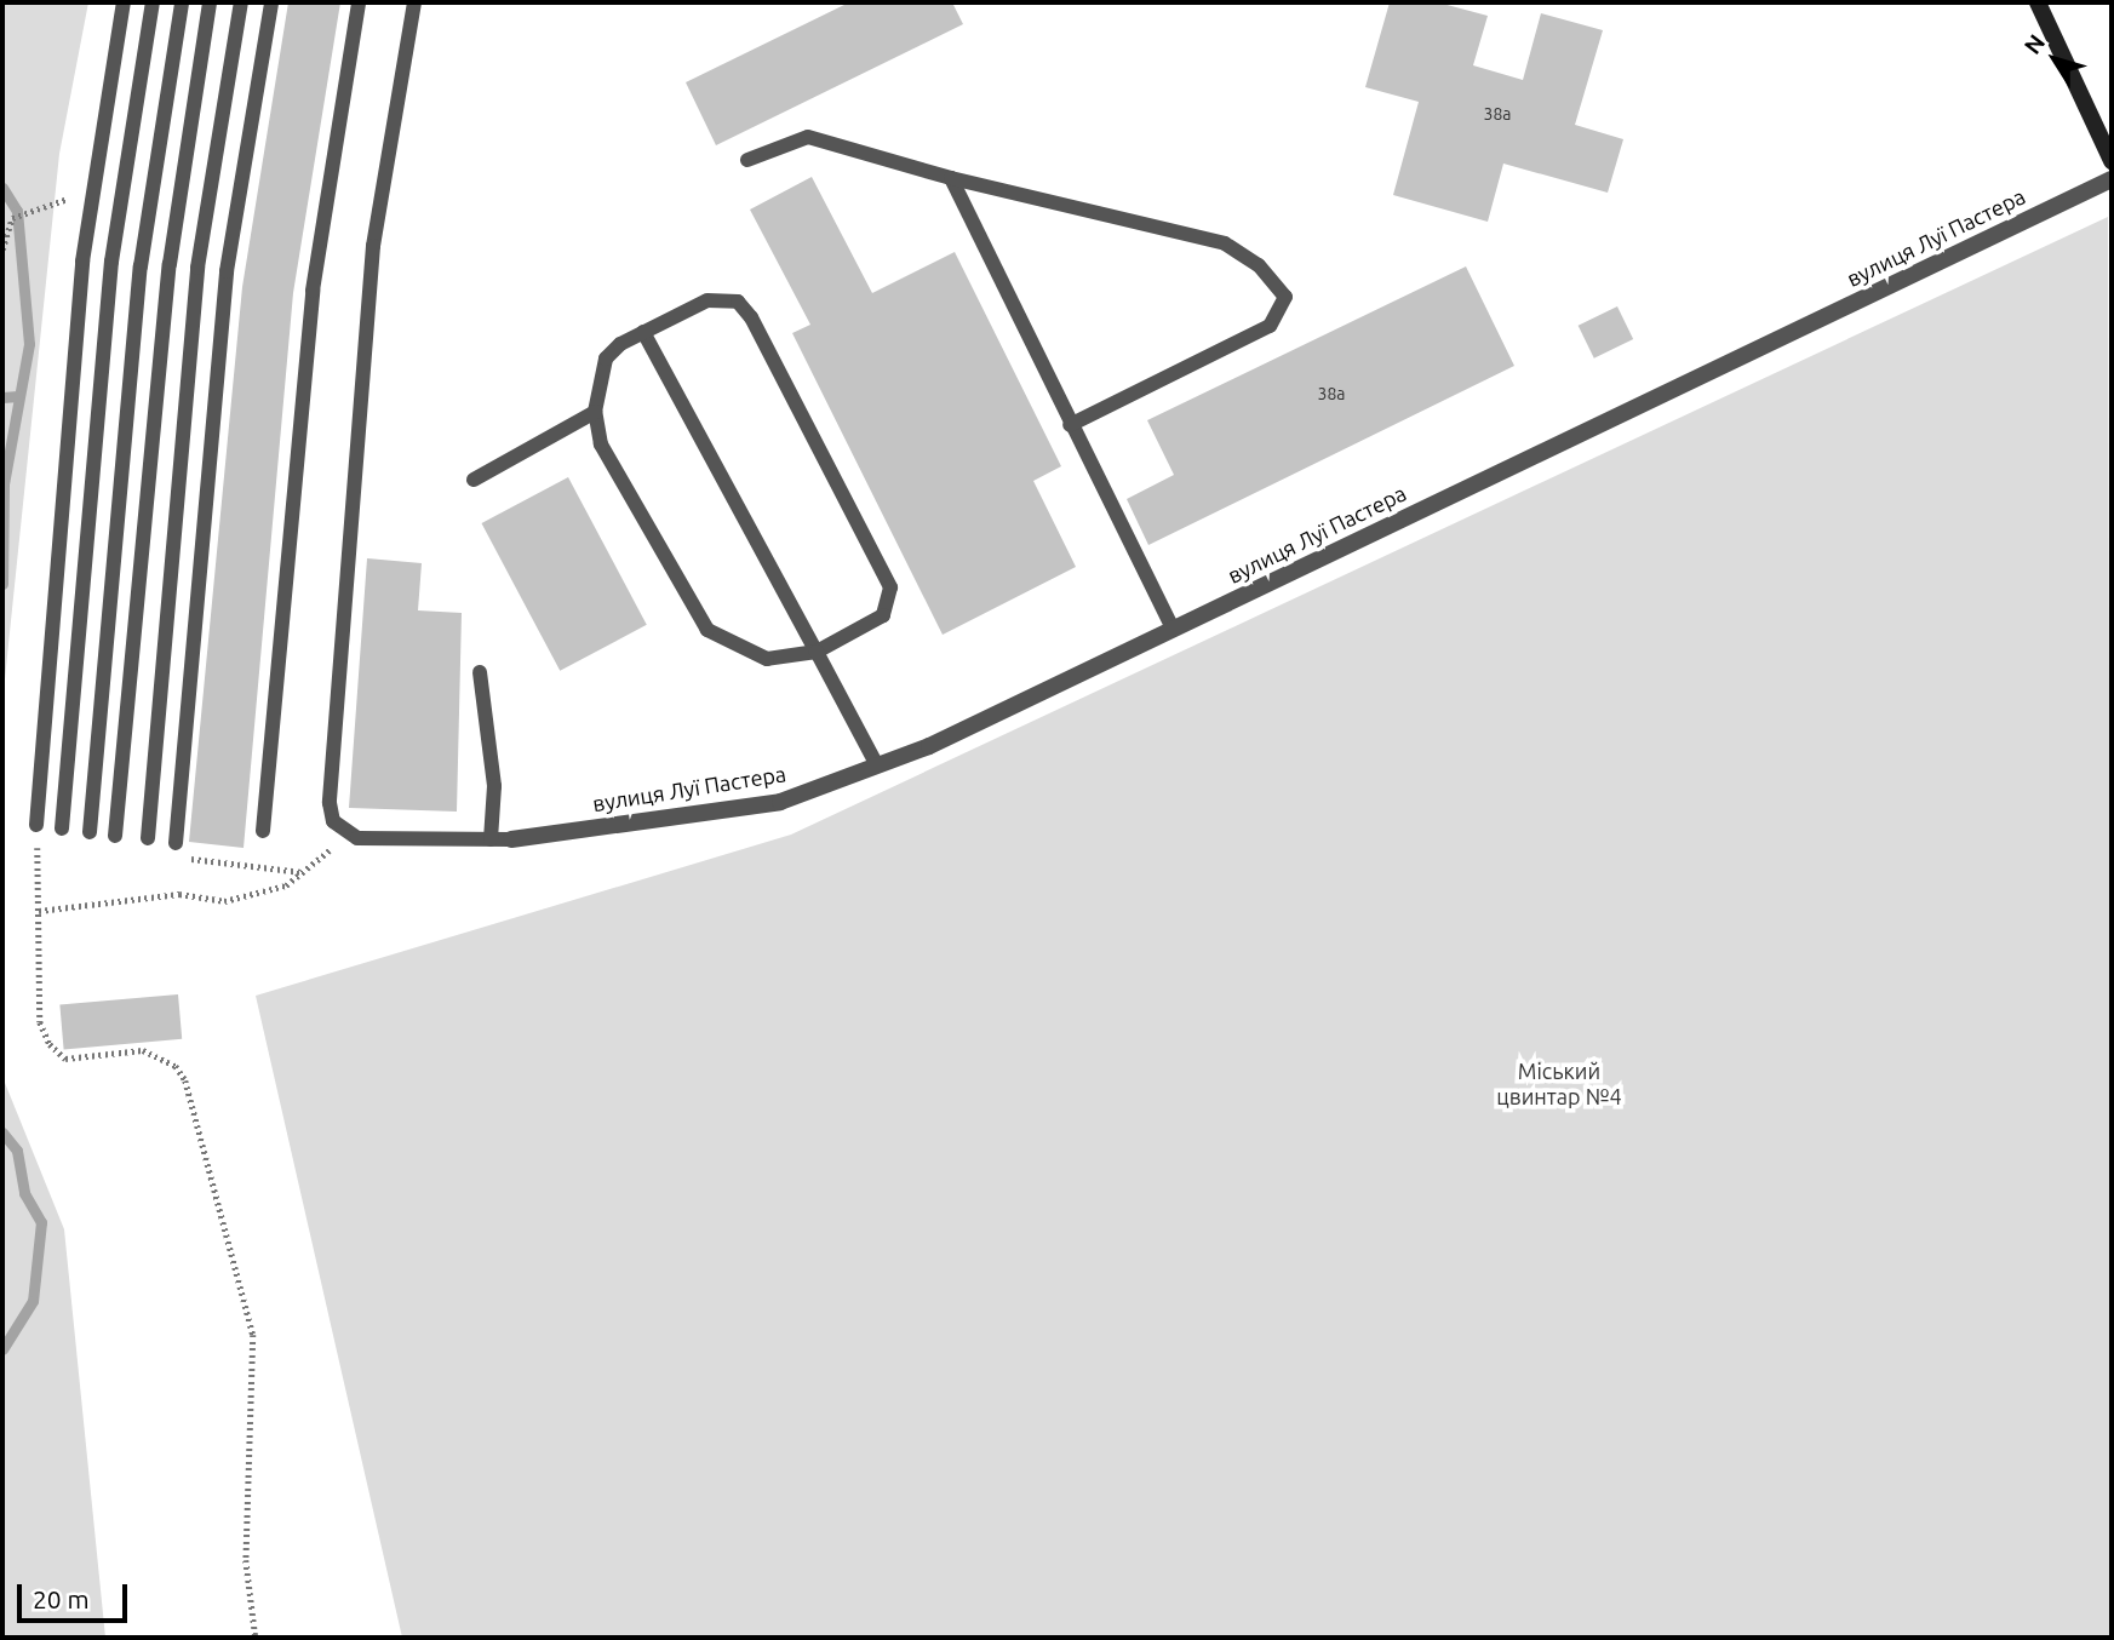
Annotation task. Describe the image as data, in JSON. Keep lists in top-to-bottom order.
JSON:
{
  "streets": {
    "street": ["вулиця Луї Пастера"]
  },
  "parks": ["Міський цвинтар №4"],
  "house_numbers": ["38а", "38а"],
  "scale_bar": "20 m",
  "north": "top left"
}
